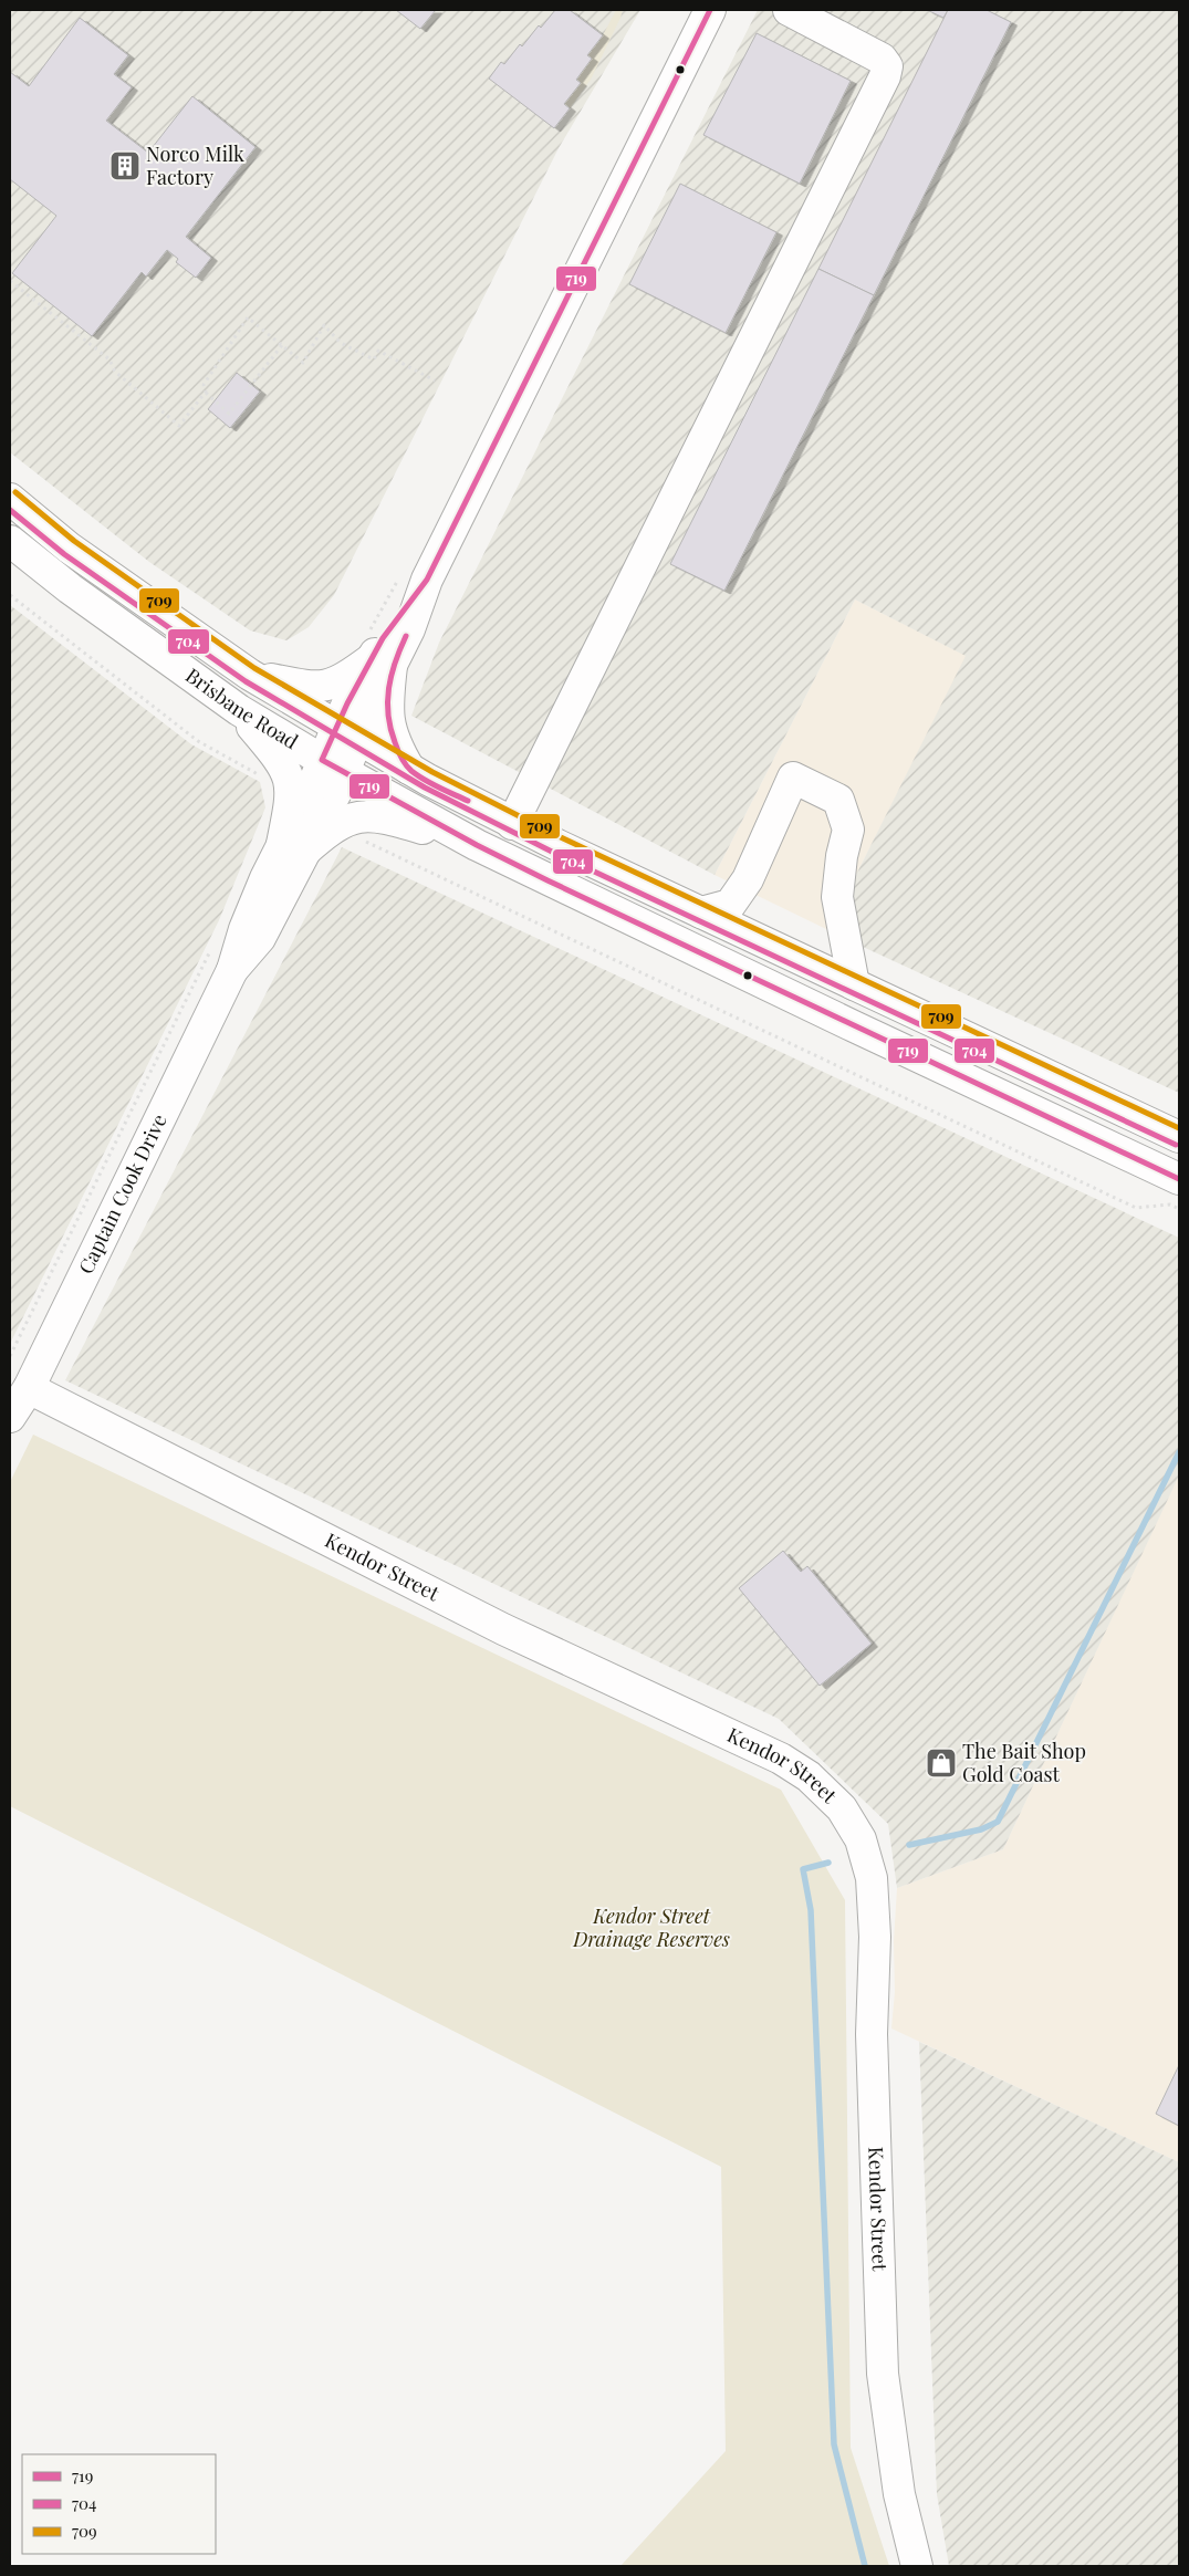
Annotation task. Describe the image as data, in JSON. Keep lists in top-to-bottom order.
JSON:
{
  "streets": {
    "main road": ["Brisbane Road", "Captain Cook Drive", "Kendor Street"]
  },
  "crossings": [
    ["Brisbane Road", "Captain Cook Drive"],
    ["Captain Cook Drive", "Kendor Street"]
  ],
  "parks": ["Kendor Street Drainage Reserves"],
  "places": {
    "building": ["Norco Milk Factory"],
    "shop": ["The Bait Shop Gold Coast"]
  },
  "lines": ["transit line 719", "transit line 709", "transit line 704"],
  "legend": ["719", "704", "709"]
}
